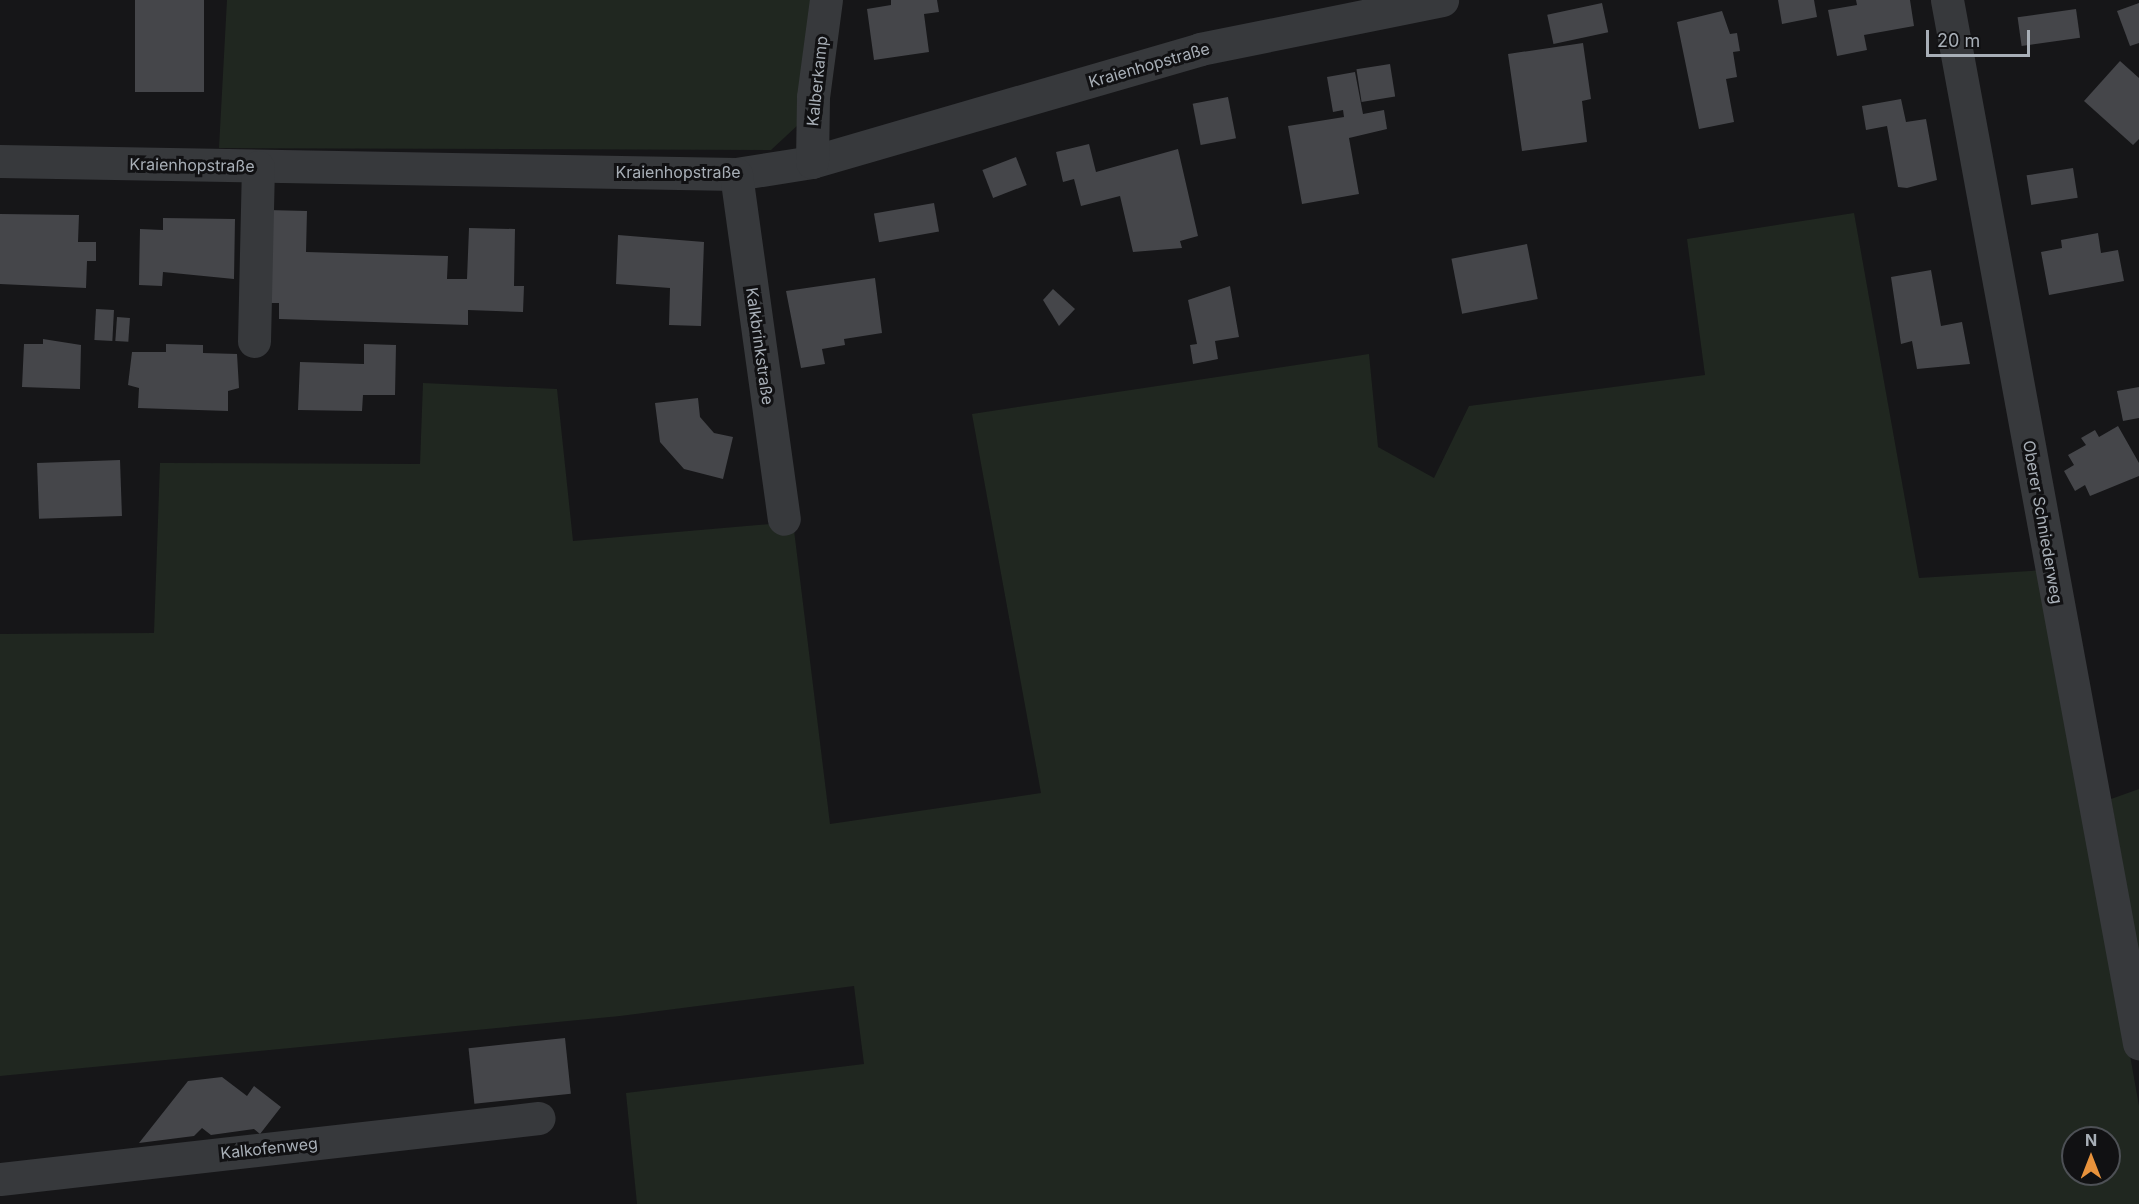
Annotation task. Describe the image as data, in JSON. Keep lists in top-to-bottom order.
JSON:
{
  "streets": {
    "street": [
      "Kraienhopstraße",
      "Kalberkamp",
      "Kalkbrinkstraße",
      "Oberer Schniederweg",
      "Kalkofenweg"
    ]
  },
  "crossings": [
    ["Kraienhopstraße", "Kalberkamp"],
    ["Kraienhopstraße", "Kalkbrinkstraße"]
  ],
  "scale_bar": "20 m",
  "north": "top"
}
